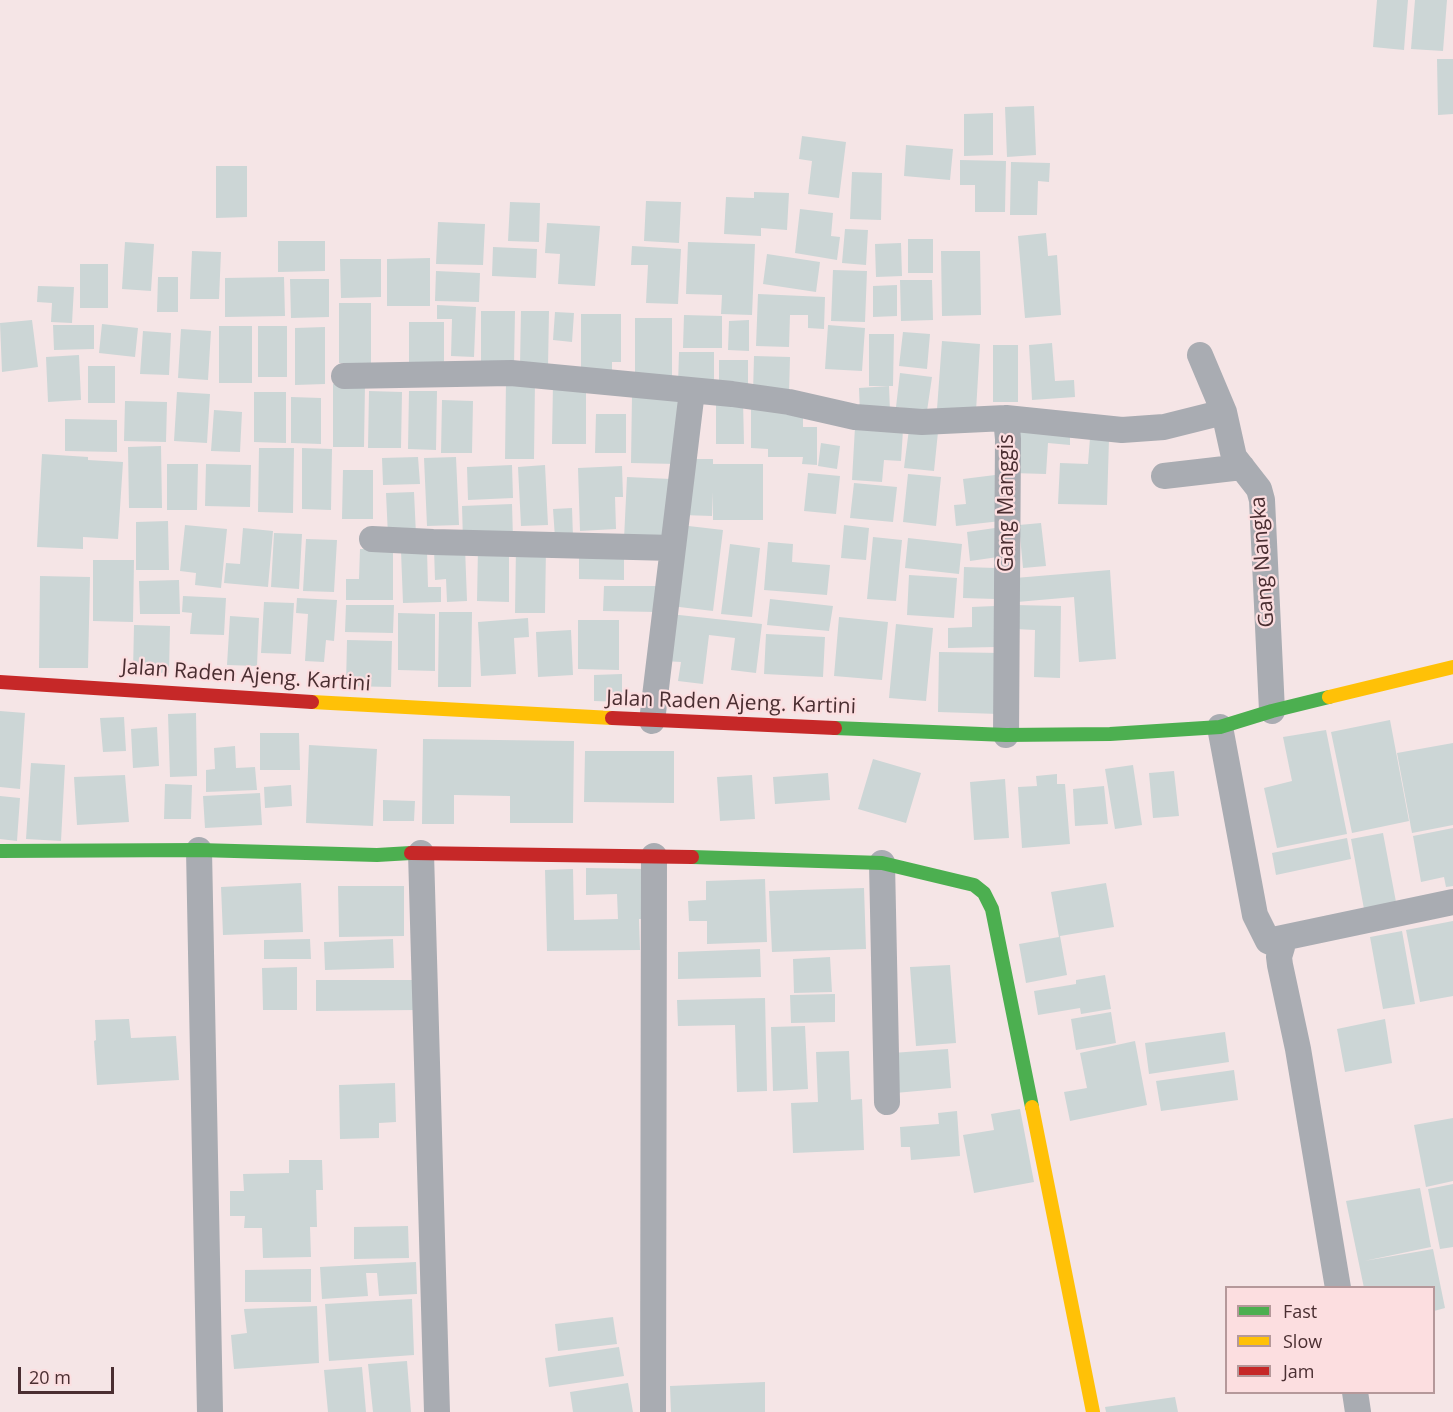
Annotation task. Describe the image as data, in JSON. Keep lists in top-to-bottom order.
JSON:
{
  "streets": {
    "street": ["Gang Manggis", "Gang Nangka", "Jalan Raden Ajeng. Kartini"]
  },
  "crossings": [
    ["Gang Manggis", "Gang Nangka"],
    ["Gang Manggis", "Jalan Raden Ajeng. Kartini"],
    ["Gang Nangka", "Jalan Raden Ajeng. Kartini"]
  ],
  "legend": ["Fast", "Slow", "Jam"],
  "scale_bar": "20 m"
}
